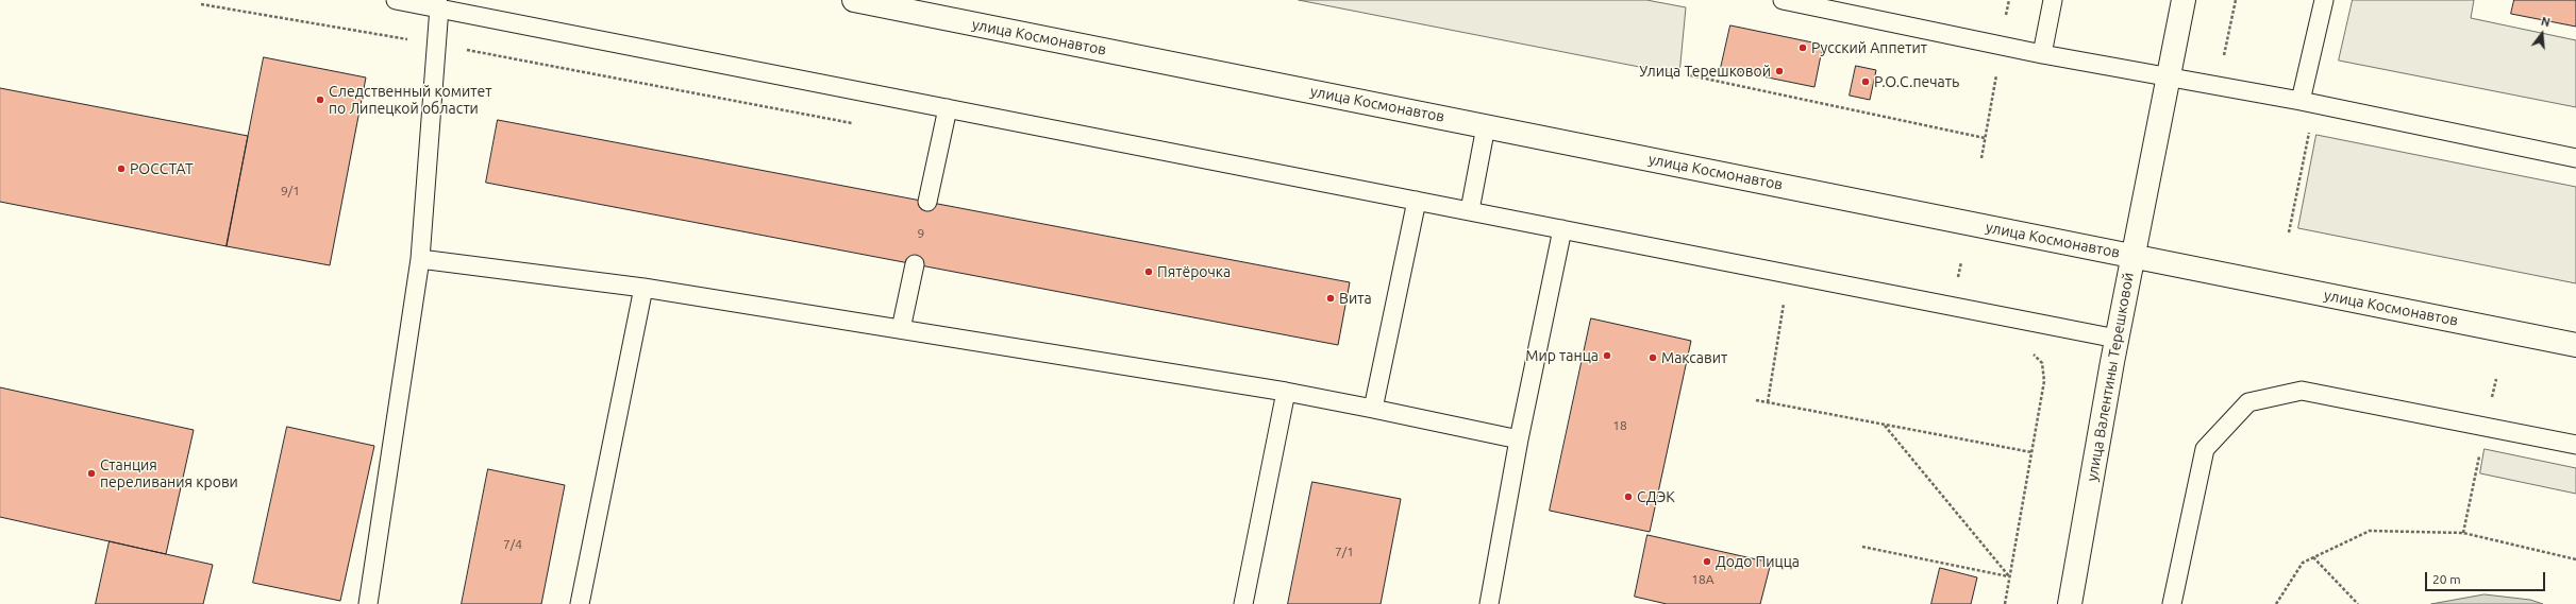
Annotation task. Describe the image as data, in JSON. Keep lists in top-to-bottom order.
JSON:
{
  "streets": {
    "main road": ["улица Космонавтов", "улица Валентины Терешковой"]
  },
  "crossings": [
    ["улица Космонавтов", "улица Валентины Терешковой"]
  ],
  "places": [
    "Русский Аппетит",
    "Улица Терешковой",
    "Р.О.С.печать",
    "Следственный комитет по Липецкой области",
    "РОССТАТ",
    "Пятёрочка",
    "Вита",
    "Мир танца",
    "Максавит",
    "Станция переливания крови",
    "СДЭК",
    "Додо Пицца"
  ],
  "house_numbers": [
    "9/1",
    "9",
    "18",
    "7/4",
    "7/1",
    "18А"
  ],
  "scale_bar": "20 m",
  "north": "top"
}
